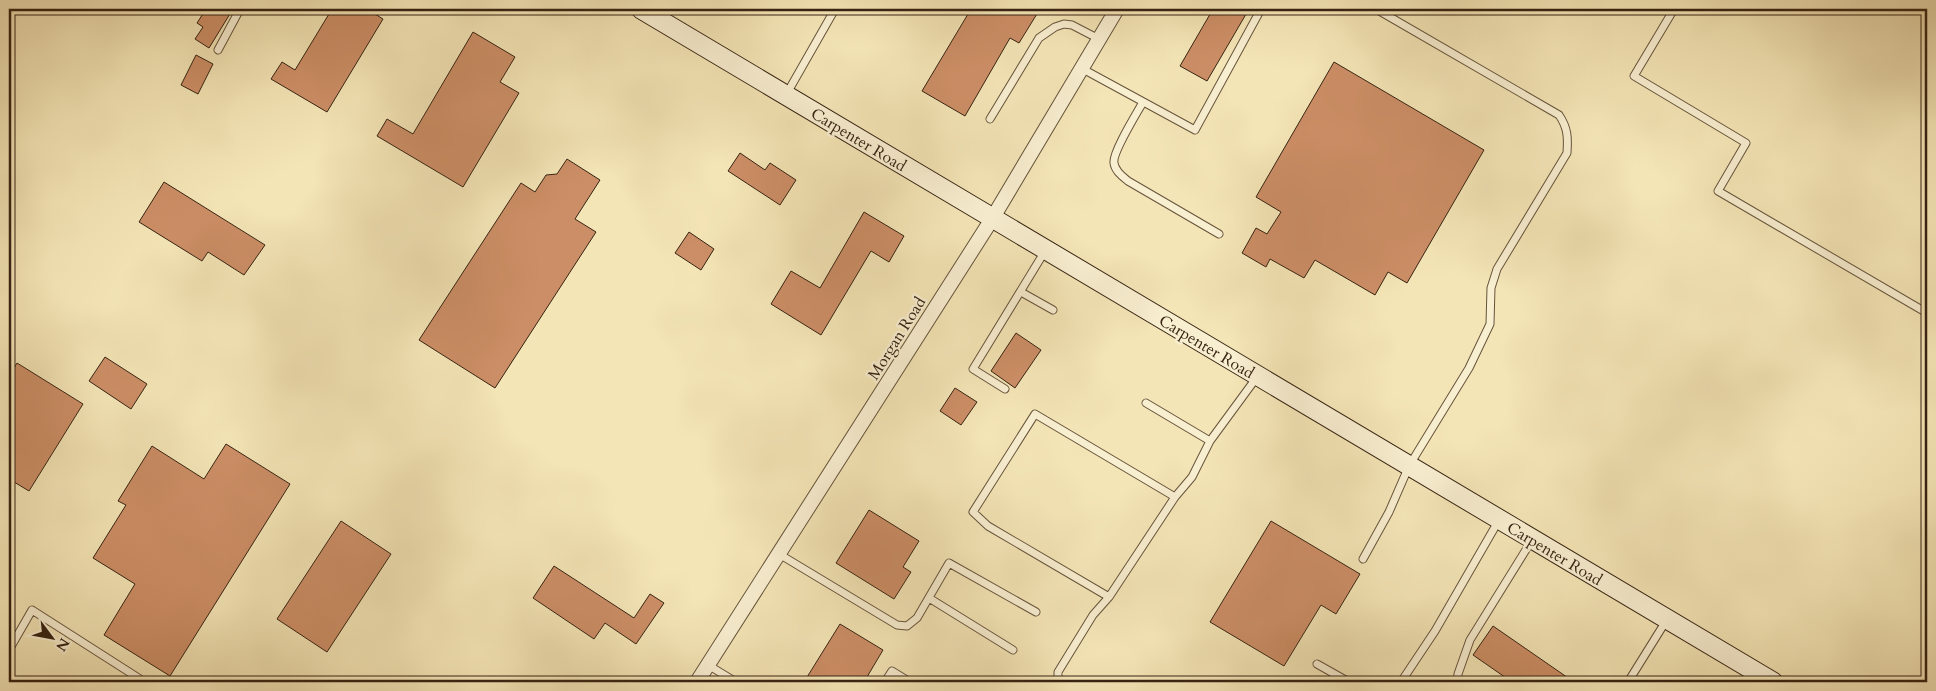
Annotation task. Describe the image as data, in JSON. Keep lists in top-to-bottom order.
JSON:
{
  "streets": {
    "main road": ["Carpenter Road"],
    "street": ["Morgan Road"]
  },
  "crossings": [
    ["Carpenter Road", "Morgan Road"]
  ],
  "north": "bottom right"
}
